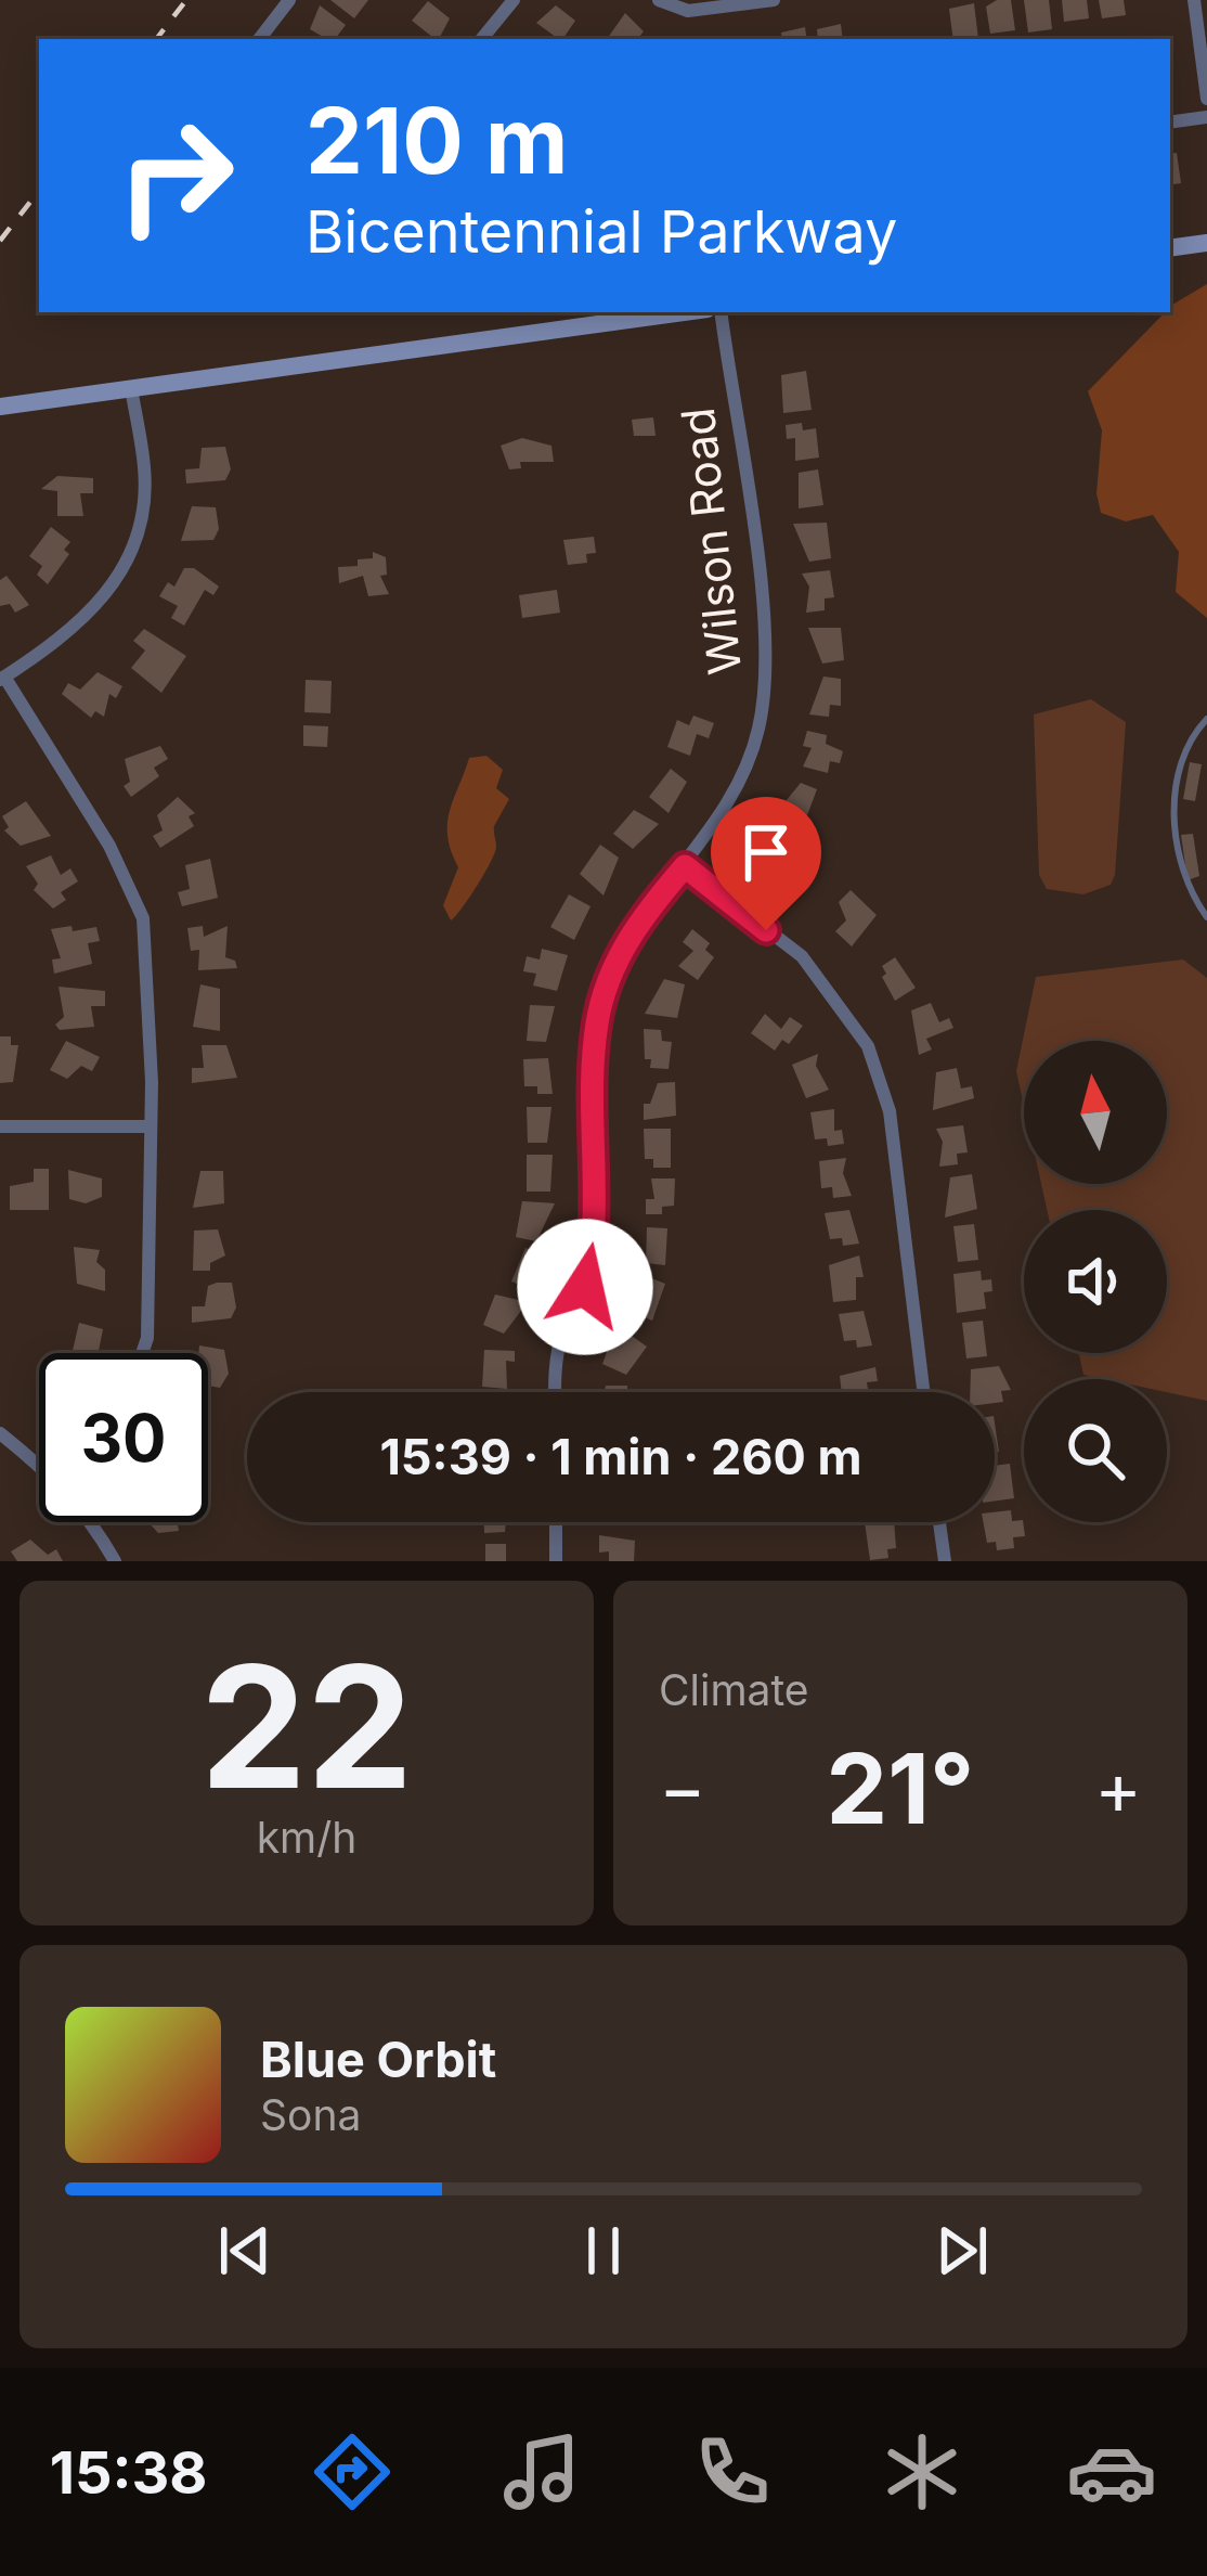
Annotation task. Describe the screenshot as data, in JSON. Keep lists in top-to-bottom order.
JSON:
{
  "streets": {
    "street": ["Wilson Road"]
  },
  "north": "top",
  "page": {
    "turn": ["210 m", "Bicentennial Parkway"],
    "limit": "30",
    "trip": "15:39 · 1 min · 260 m",
    "tile": [
      ["22", "km/h"],
      "Climate"
    ],
    "heat": ["−", "21°", "+"],
    "song": ["Blue Orbit", "Sona"],
    "tabs": "15:38"
  }
}
